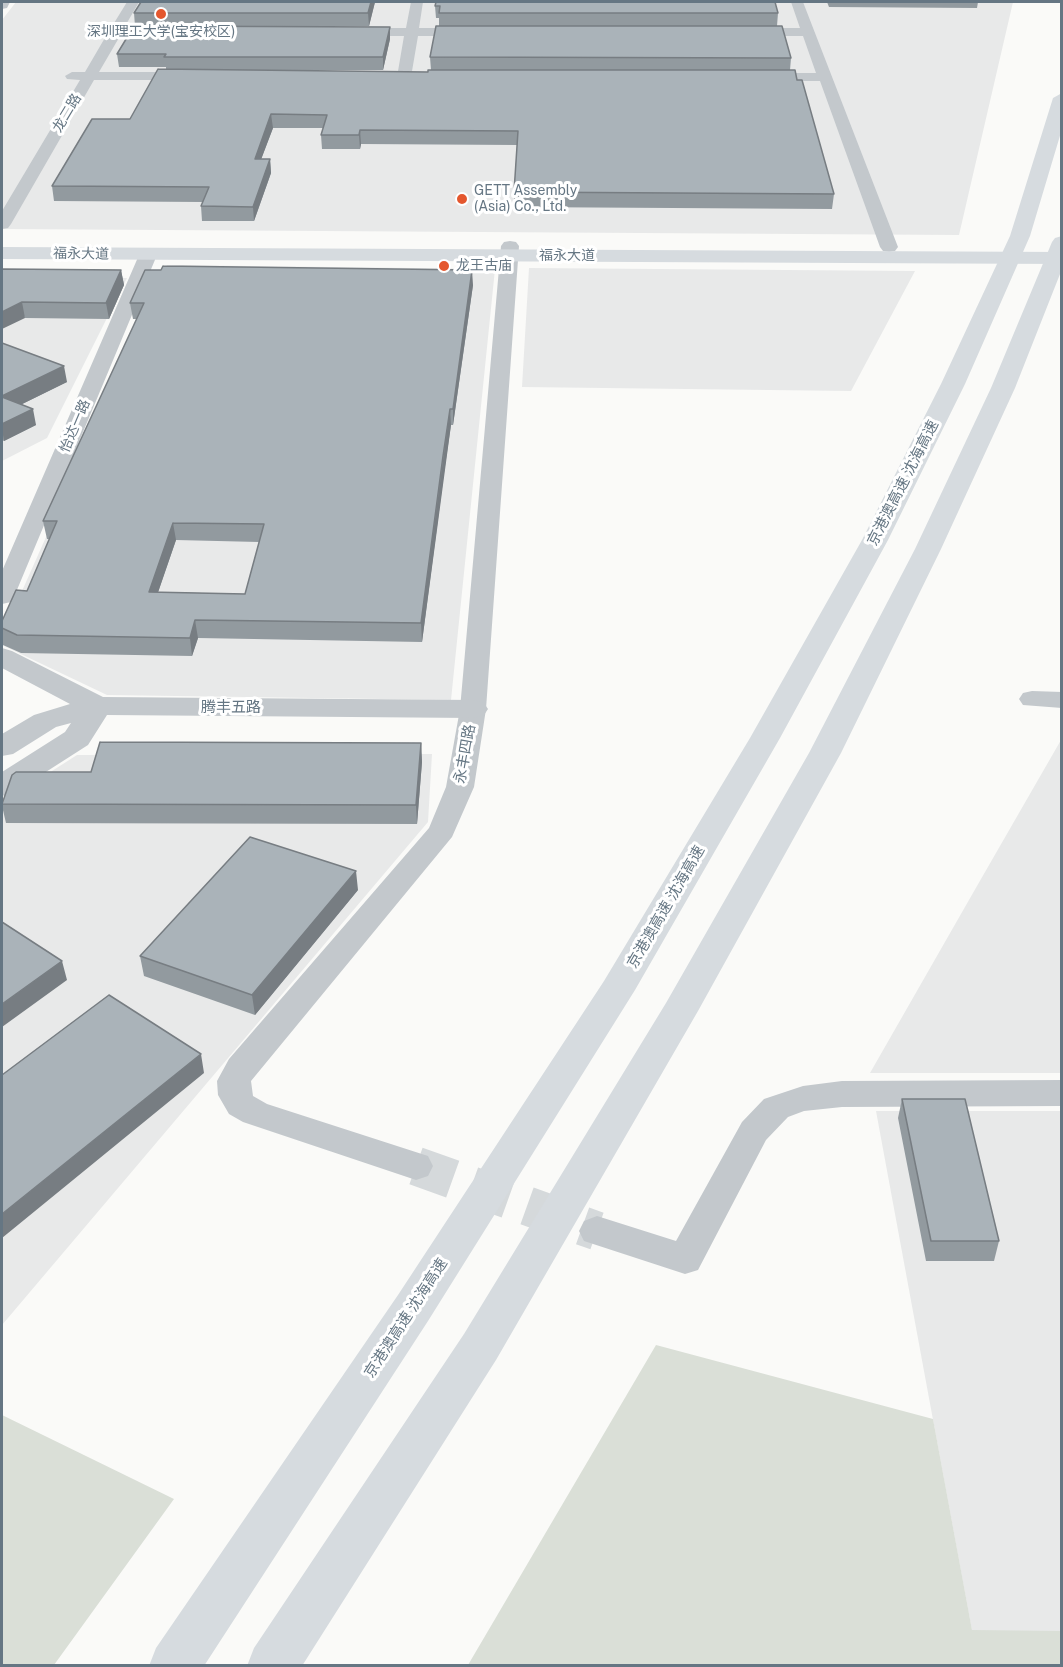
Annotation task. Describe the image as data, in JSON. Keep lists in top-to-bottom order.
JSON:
{
  "streets": {
    "main road": ["福永大道", "京港澳高速 沈海高速"],
    "street": [
      "龙二路",
      "怡达一路",
      "腾丰五路",
      "永丰四路"
    ]
  },
  "crossings": [
    ["福永大道", "怡达一路"],
    ["福永大道", "永丰四路"],
    ["腾丰五路", "永丰四路"]
  ],
  "places": ["深圳理工大学(宝安校区)", "GETT Assembly (Asia) Co., Ltd.", "龙王古庙"]
}
